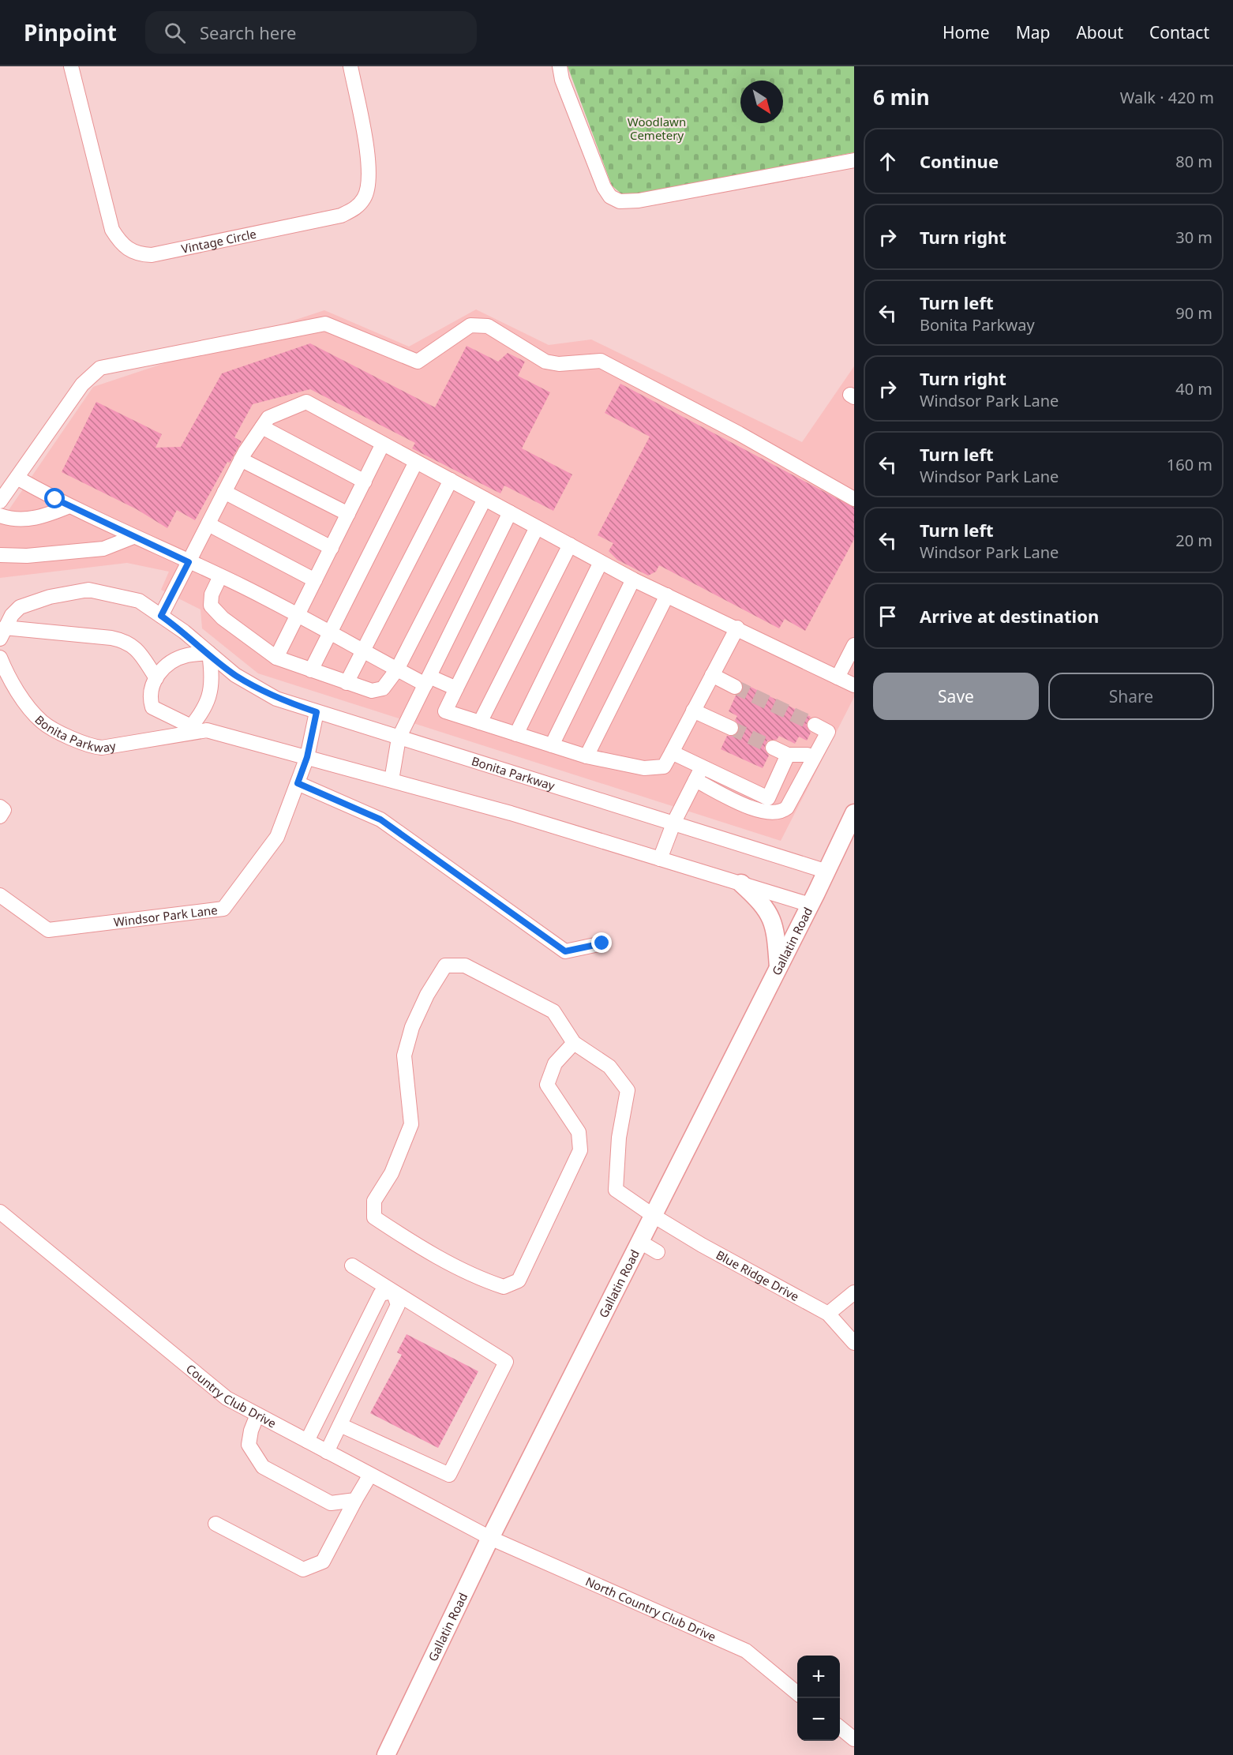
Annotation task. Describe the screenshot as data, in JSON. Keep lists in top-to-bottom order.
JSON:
{
  "streets": {
    "main road": ["Gallatin Road"],
    "street": [
      "Vintage Circle",
      "Bonita Parkway",
      "Windsor Park Lane",
      "Blue Ridge Drive",
      "Country Club Drive",
      "North Country Club Drive"
    ]
  },
  "crossings": [
    ["Bonita Parkway", "Windsor Park Lane"],
    ["Bonita Parkway", "Gallatin Road"],
    ["Gallatin Road", "Blue Ridge Drive"],
    ["Gallatin Road", "Country Club Drive"],
    ["Gallatin Road", "North Country Club Drive"],
    ["Country Club Drive", "North Country Club Drive"]
  ],
  "parks": ["Woodlawn Cemetery"],
  "north": "bottom right",
  "page": {
    "header": "Pinpoint",
    "search": "Search here",
    "nav": [
      "Home",
      "Map",
      "About",
      "Contact"
    ],
    "heading": ["6 min", "Walk · 420 m"],
    "list": [
      ["Continue", "80 m"],
      ["Turn right", "30 m"],
      ["Turn left", "Bonita Parkway", "90 m"],
      ["Turn right", "Windsor Park Lane", "40 m"],
      ["Turn left", "Windsor Park Lane", "160 m"],
      ["Turn left", "Windsor Park Lane", "20 m"],
      "Arrive at destination"
    ],
    "buttons": ["Save", "Share"],
    "map_buttons": ["+", "−"]
  }
}
